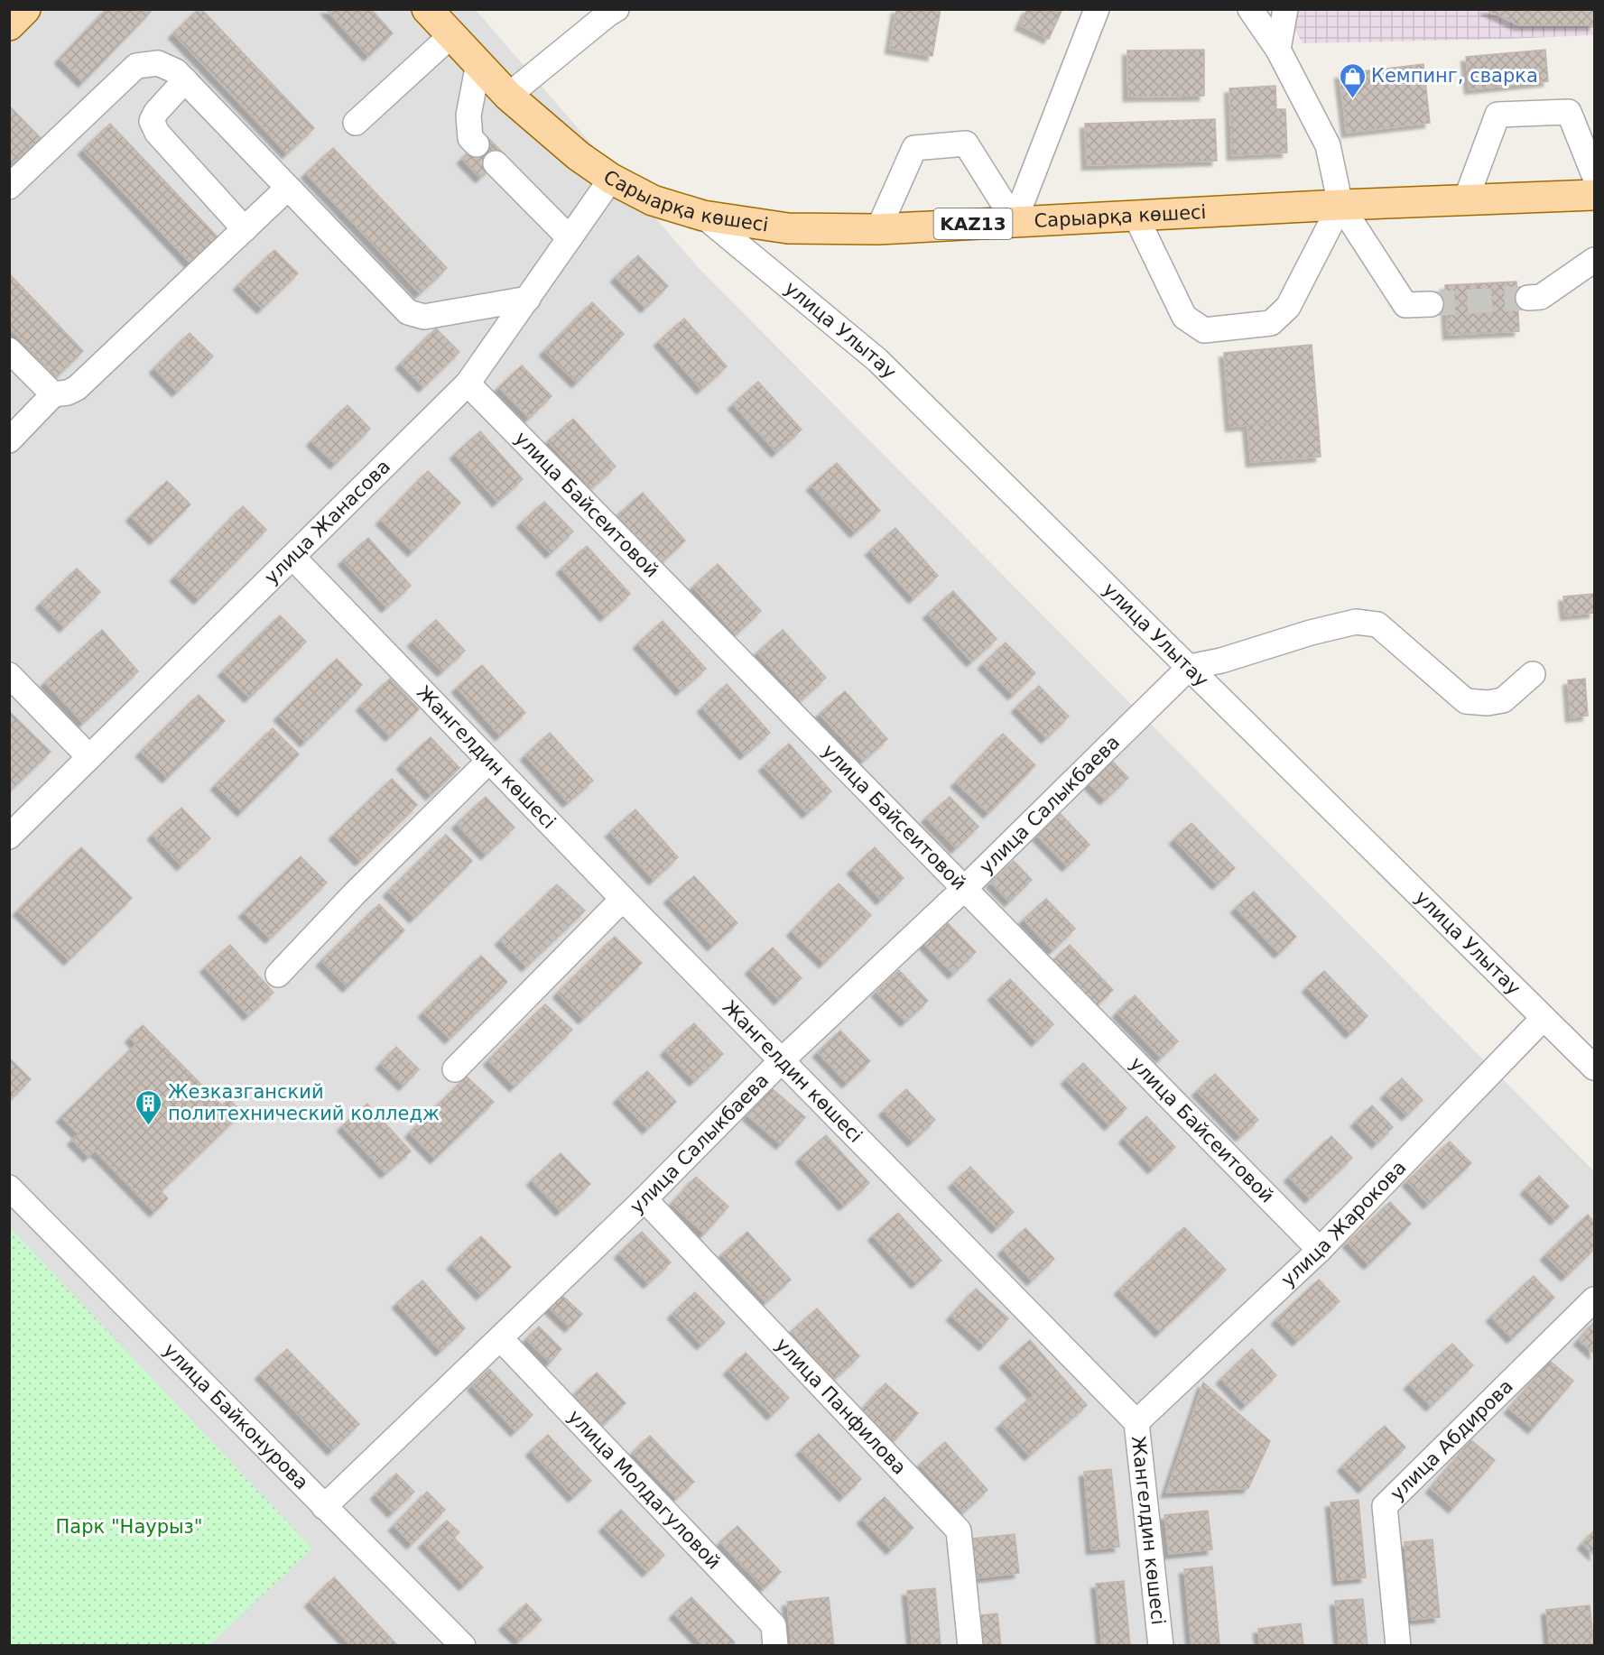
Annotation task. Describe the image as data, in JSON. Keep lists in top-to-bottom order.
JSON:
{
  "streets": {
    "main road": ["Сарыарқа көшесі", "KAZ13"],
    "street": [
      "улица Улытау",
      "улица Байсеитовой",
      "улица Жанасова",
      "Жангелдин көшесі",
      "улица Салыкбаева",
      "улица Жарокова",
      "улица Панфилова",
      "улица Байконурова",
      "улица Абдирова",
      "улица Молдагуловой"
    ]
  },
  "crossings": [
    ["Сарыарқа көшесі", "улица Улытау"],
    ["Сарыарқа көшесі", "улица Жанасова"],
    ["улица Улытау", "улица Салыкбаева"],
    ["улица Улытау", "улица Жарокова"],
    ["улица Байсеитовой", "улица Жанасова"],
    ["улица Байсеитовой", "улица Салыкбаева"],
    ["улица Байсеитовой", "улица Жарокова"],
    ["улица Жанасова", "Жангелдин көшесі"],
    ["Жангелдин көшесі", "улица Салыкбаева"],
    ["Жангелдин көшесі", "улица Жарокова"],
    ["улица Салыкбаева", "улица Панфилова"],
    ["улица Салыкбаева", "улица Байконурова"],
    ["улица Салыкбаева", "улица Молдагуловой"]
  ],
  "parks": ["Парк \"Наурыз\""],
  "places": {
    "shop": ["Кемпинг, сварка"],
    "building": ["Жезказганский политехнический колледж"]
  }
}
